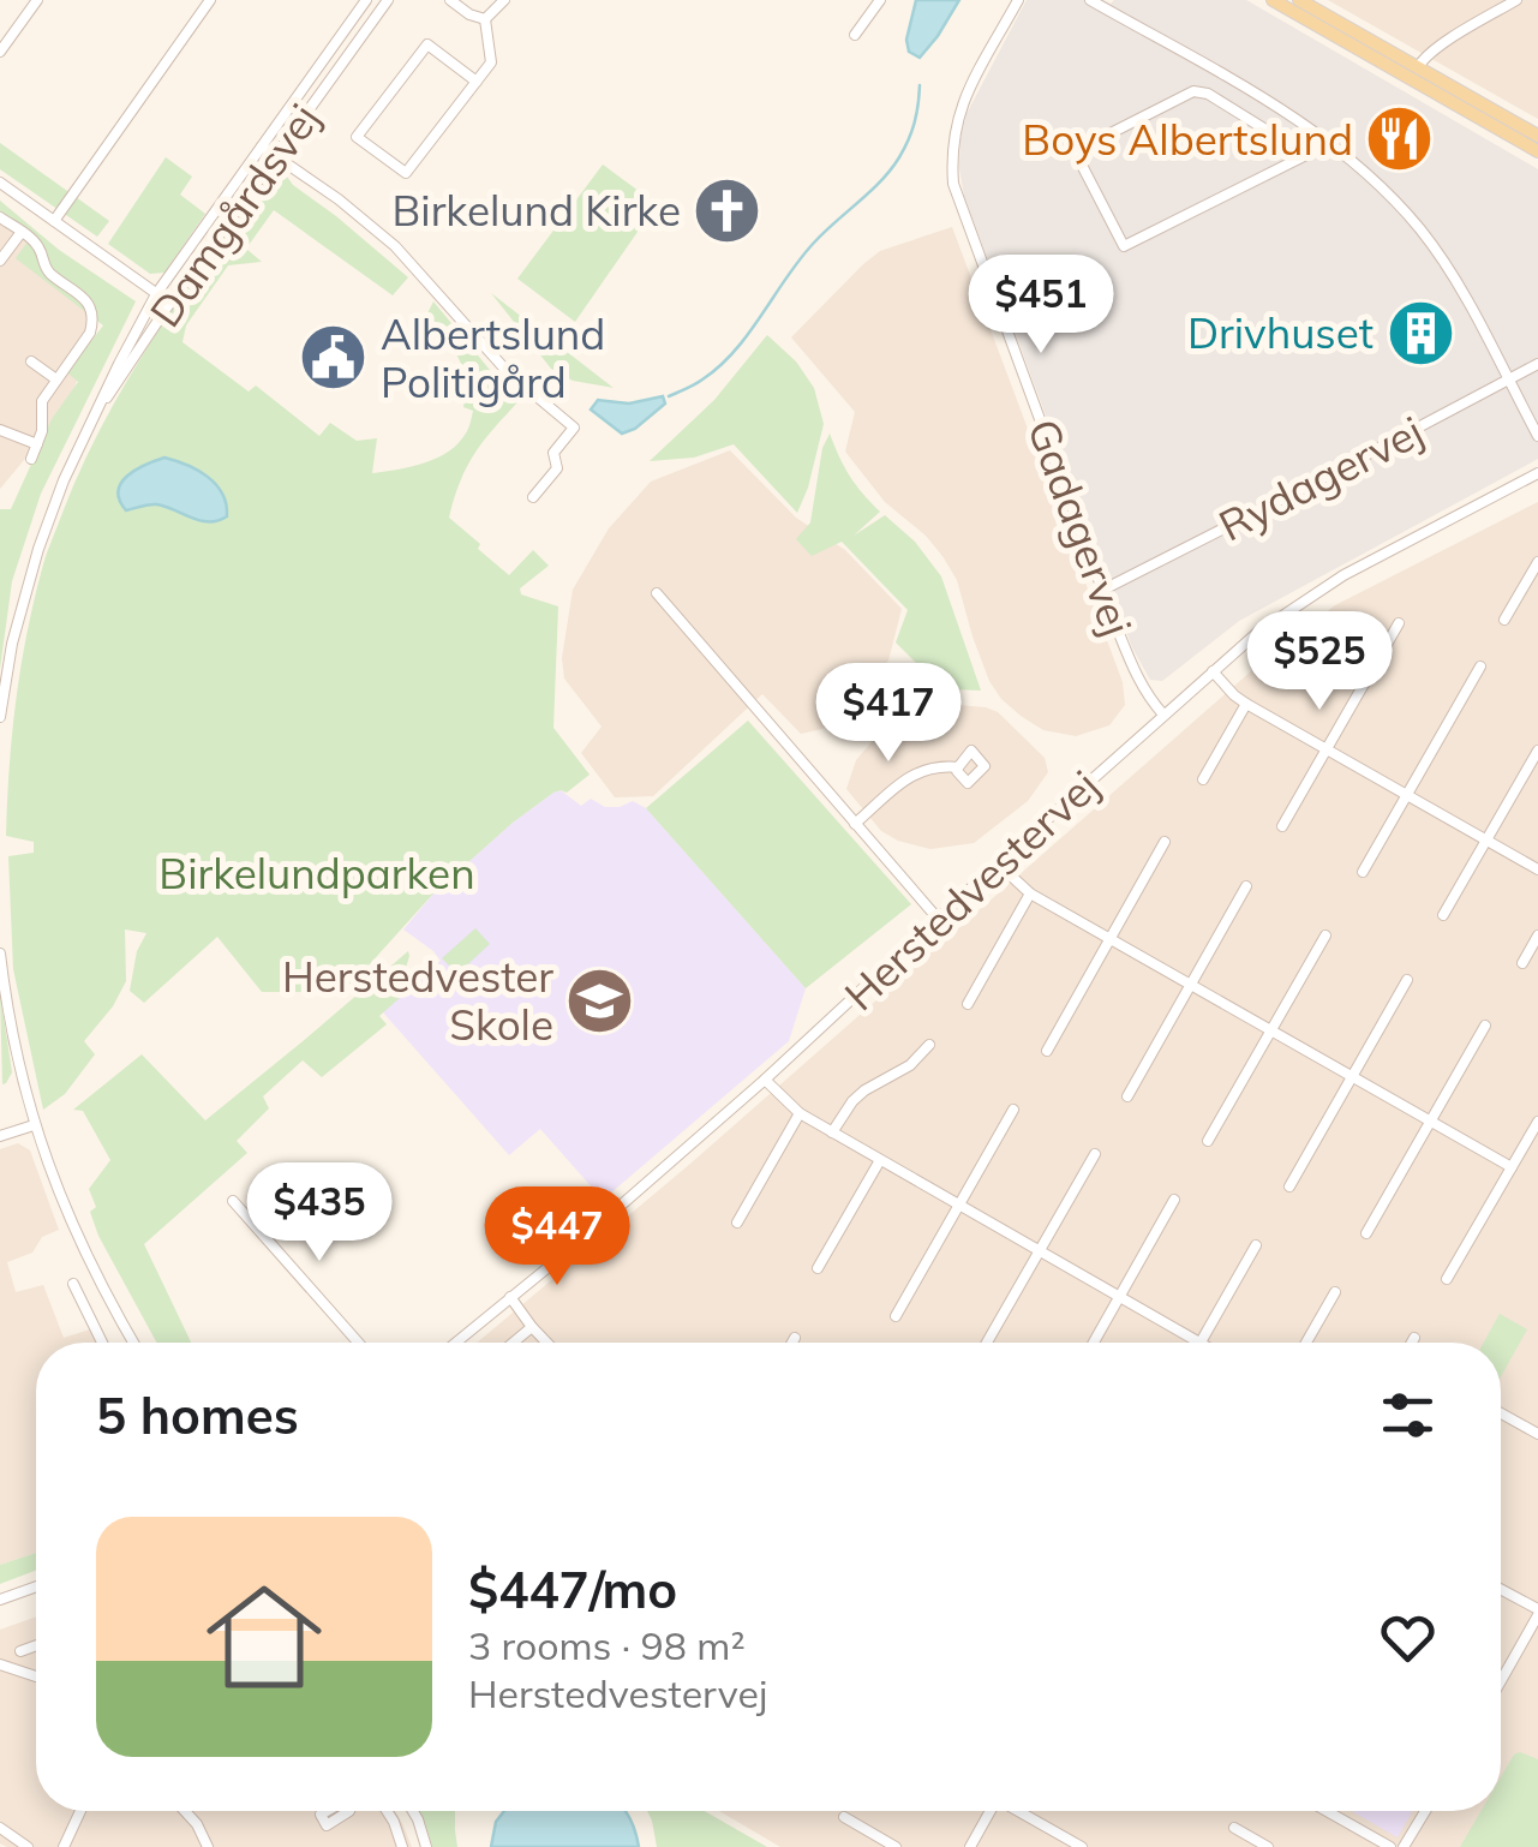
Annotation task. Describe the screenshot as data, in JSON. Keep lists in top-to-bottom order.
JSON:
{
  "streets": {
    "street": [
      "Damgårdsvej",
      "Rydagervej",
      "Gadagervej",
      "Herstedvestervej"
    ]
  },
  "crossings": [
    ["Rydagervej", "Gadagervej"],
    ["Gadagervej", "Herstedvestervej"]
  ],
  "parks": ["Birkelundparken"],
  "places": {
    "restaurant": ["Boys Albertslund"],
    "church": ["Birkelund Kirke"],
    "building": ["Drivhuset"],
    "public building": ["Albertslund Politigård"],
    "school or university": ["Herstedvester Skole"]
  },
  "page": {
    "price": [
      "$451",
      "$525",
      "$417",
      "$435",
      "$447"
    ],
    "heading": "5 homes",
    "list": [
      {
        "name": "$447/mo",
        "note": "3 rooms · 98 m² · Herstedvestervej"
      }
    ]
  }
}
